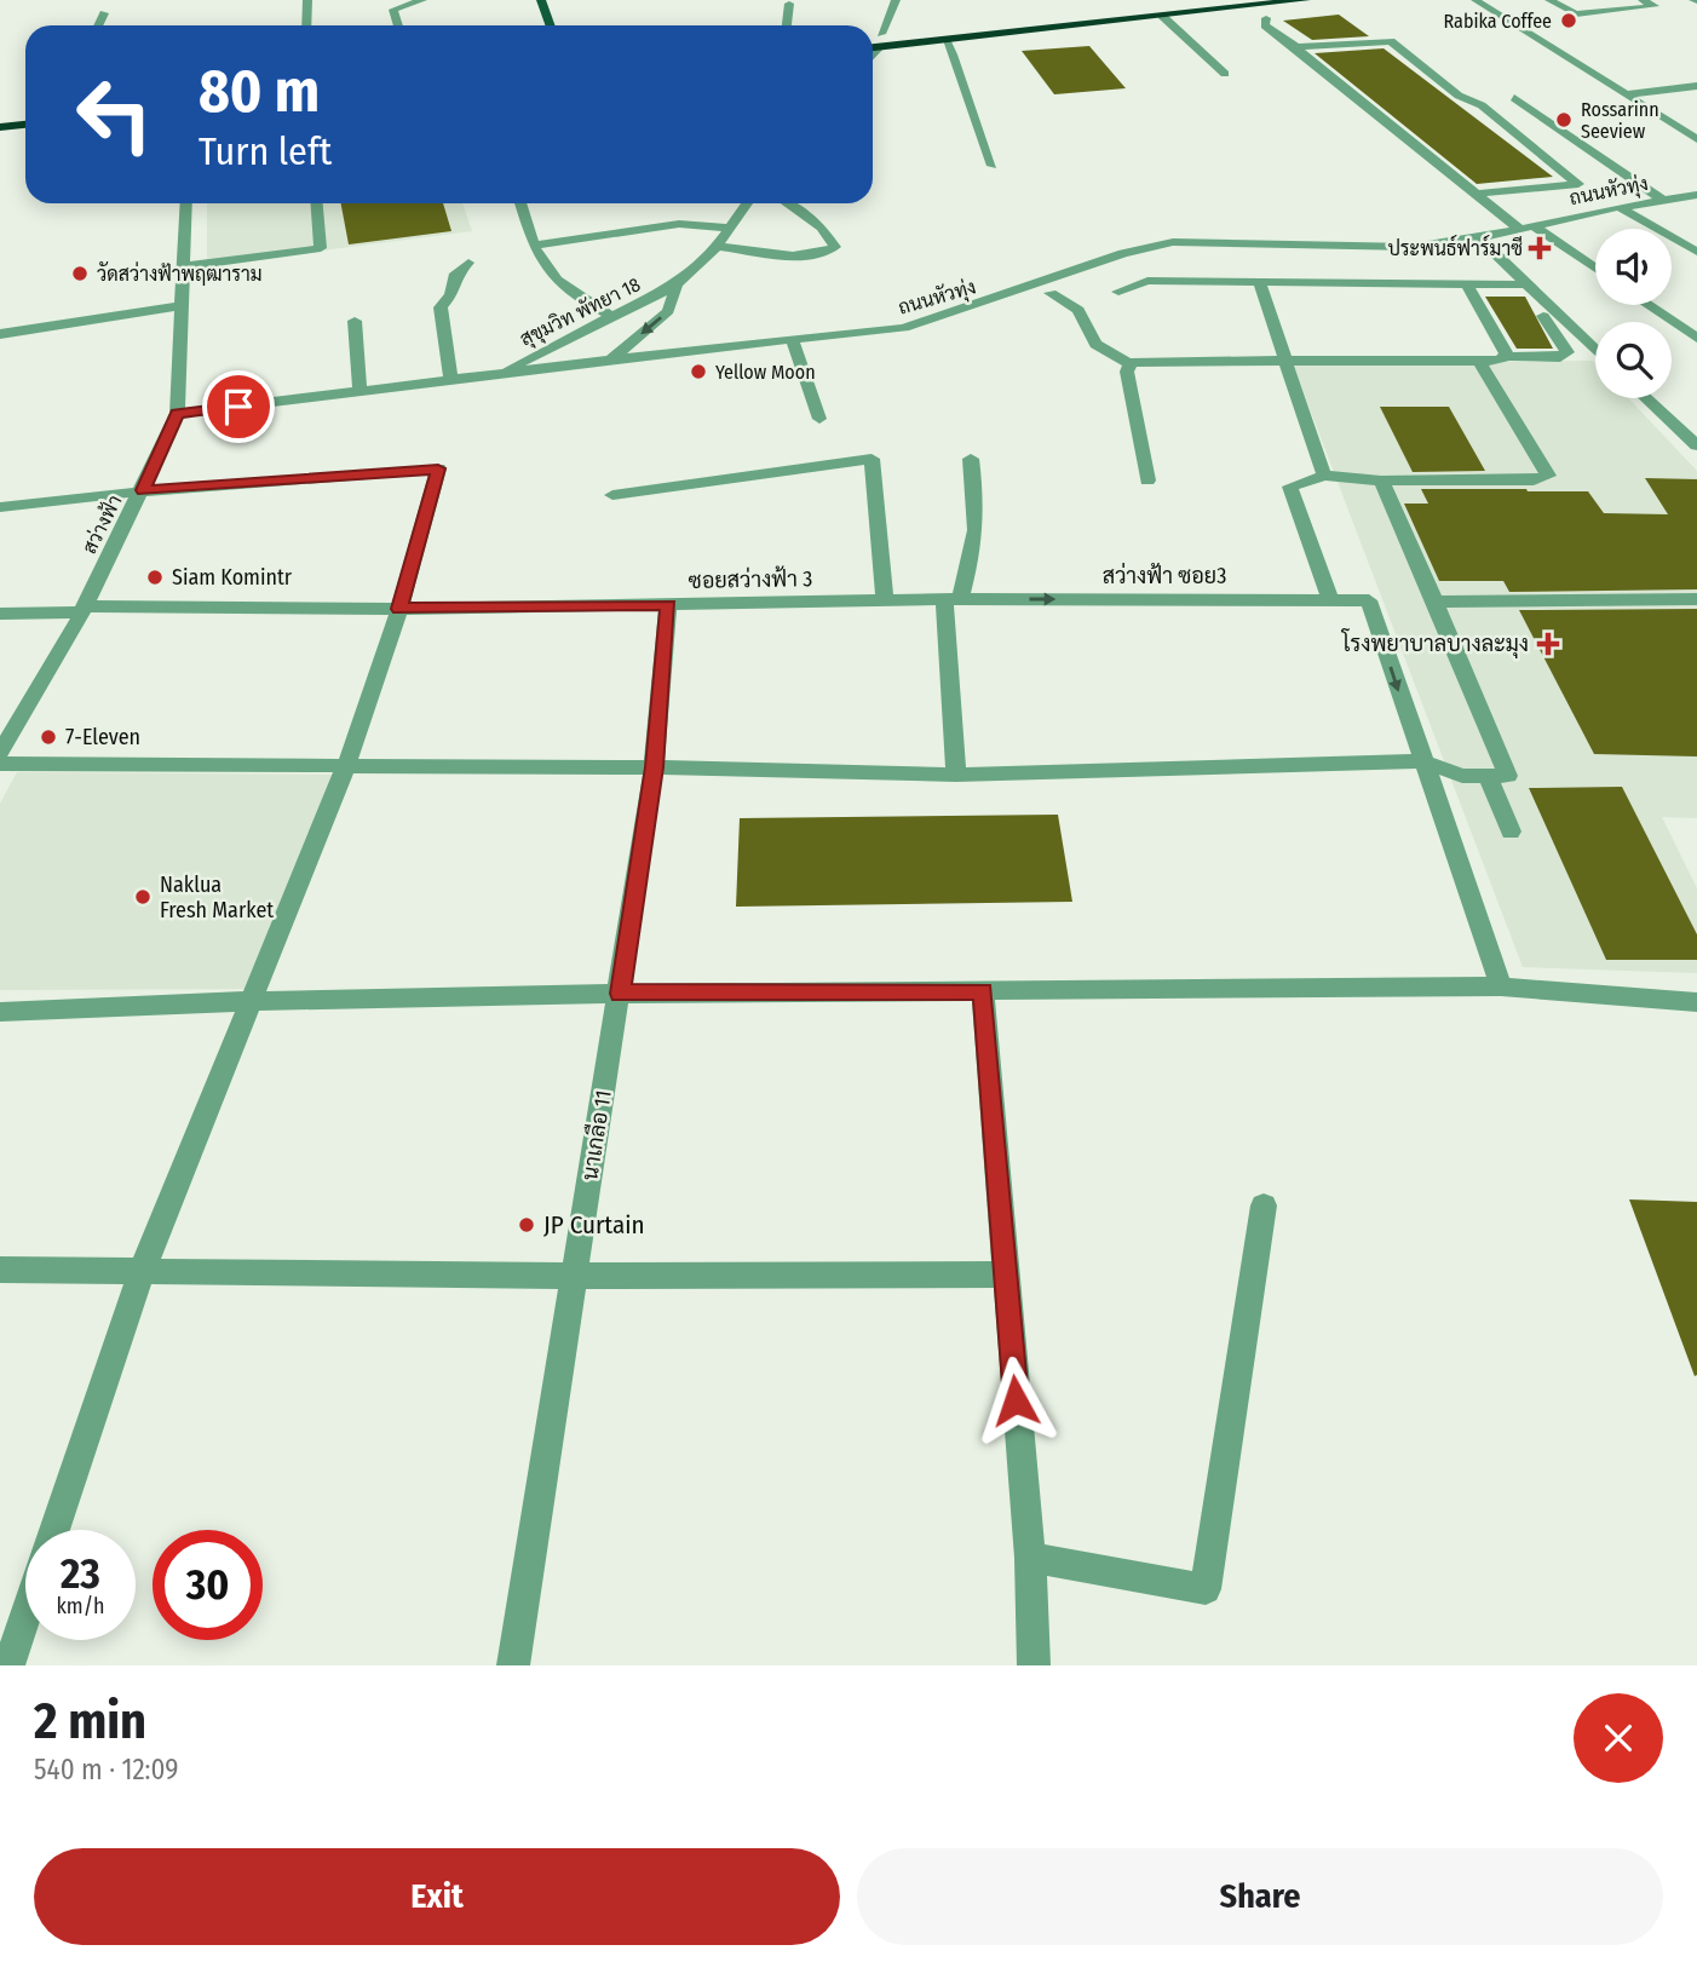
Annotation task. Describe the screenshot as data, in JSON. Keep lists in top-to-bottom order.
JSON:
{
  "streets": {
    "street": [
      "ถนนหัวทุ่ง",
      "สุขุมวิท พัทยา 18",
      "สว่างฟ้า",
      "สว่างฟ้า ซอย3",
      "ซอยสว่างฟ้า 3",
      "นาเกลือ 11"
    ]
  },
  "crossings": [
    ["ถนนหัวทุ่ง", "สุขุมวิท พัทยา 18"],
    ["ถนนหัวทุ่ง", "สว่างฟ้า"],
    ["สว่างฟ้า", "ซอยสว่างฟ้า 3"],
    ["สว่างฟ้า ซอย3", "ซอยสว่างฟ้า 3"],
    ["ซอยสว่างฟ้า 3", "นาเกลือ 11"]
  ],
  "places": {
    "other": [
      "Rabika Coffee",
      "Rossarinn Seeview",
      "วัดสว่างฟ้าพฤฒาราม",
      "Yellow Moon",
      "Siam Komintr",
      "7-Eleven",
      "Naklua Fresh Market",
      "JP Curtain"
    ],
    "health": ["ประพนธ์ฟาร์มาซี", "โรงพยาบาลบางละมุง"]
  },
  "page": {
    "turn": ["80 m", "Turn left"],
    "speed": "23 km/h",
    "limit": "30",
    "heading": ["2 min", "540 m · 12:09"],
    "buttons": ["Exit", "Share"]
  }
}
